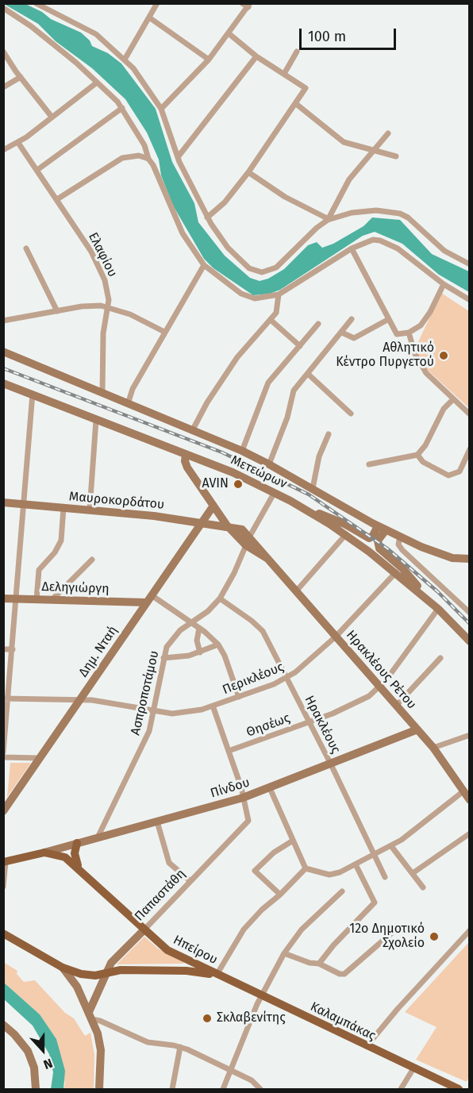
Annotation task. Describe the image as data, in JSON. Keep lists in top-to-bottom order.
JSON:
{
  "streets": {
    "main road": ["Ηπείρου", "Καλαμπάκας"],
    "street": [
      "Ελαφίου",
      "Μετεώρων",
      "Μαυροκορδάτου",
      "Δεληγιώργη",
      "Δημ. Νταή",
      "Ηρακλέους Ρέτου",
      "Περικλέους",
      "Ασπροποτάμου",
      "Ηρακλέους",
      "Θησέως",
      "Πίνδου",
      "Παπαστάθη"
    ]
  },
  "crossings": [
    ["Μετεώρων", "Περικλέους"],
    ["Μετεώρων", "Ασπροποτάμου"],
    ["Μετεώρων", "Θησέως"],
    ["Μαυροκορδάτου", "Δημ. Νταή"],
    ["Μαυροκορδάτου", "Ηρακλέους Ρέτου"],
    ["Μαυροκορδάτου", "Ασπροποτάμου"],
    ["Δεληγιώργη", "Δημ. Νταή"],
    ["Δημ. Νταή", "Περικλέους"],
    ["Ηρακλέους Ρέτου", "Περικλέους"],
    ["Ηρακλέους Ρέτου", "Θησέως"],
    ["Ηρακλέους Ρέτου", "Πίνδου"],
    ["Περικλέους", "Ασπροποτάμου"],
    ["Περικλέους", "Ηρακλέους"],
    ["Ασπροποτάμου", "Ηρακλέους"],
    ["Ασπροποτάμου", "Πίνδου"],
    ["Ηρακλέους", "Θησέως"],
    ["Ηρακλέους", "Πίνδου"],
    ["Πίνδου", "Παπαστάθη"],
    ["Πίνδου", "Ηπείρου"],
    ["Παπαστάθη", "Ηπείρου"],
    ["Ηπείρου", "Καλαμπάκας"]
  ],
  "places": [
    "Αθλητικό Κέντρο Πυργετού",
    "AVIN",
    "12ο Δημοτικό Σχολείο",
    "Σκλαβενίτης"
  ],
  "scale_bar": "100 m",
  "north": "bottom"
}
